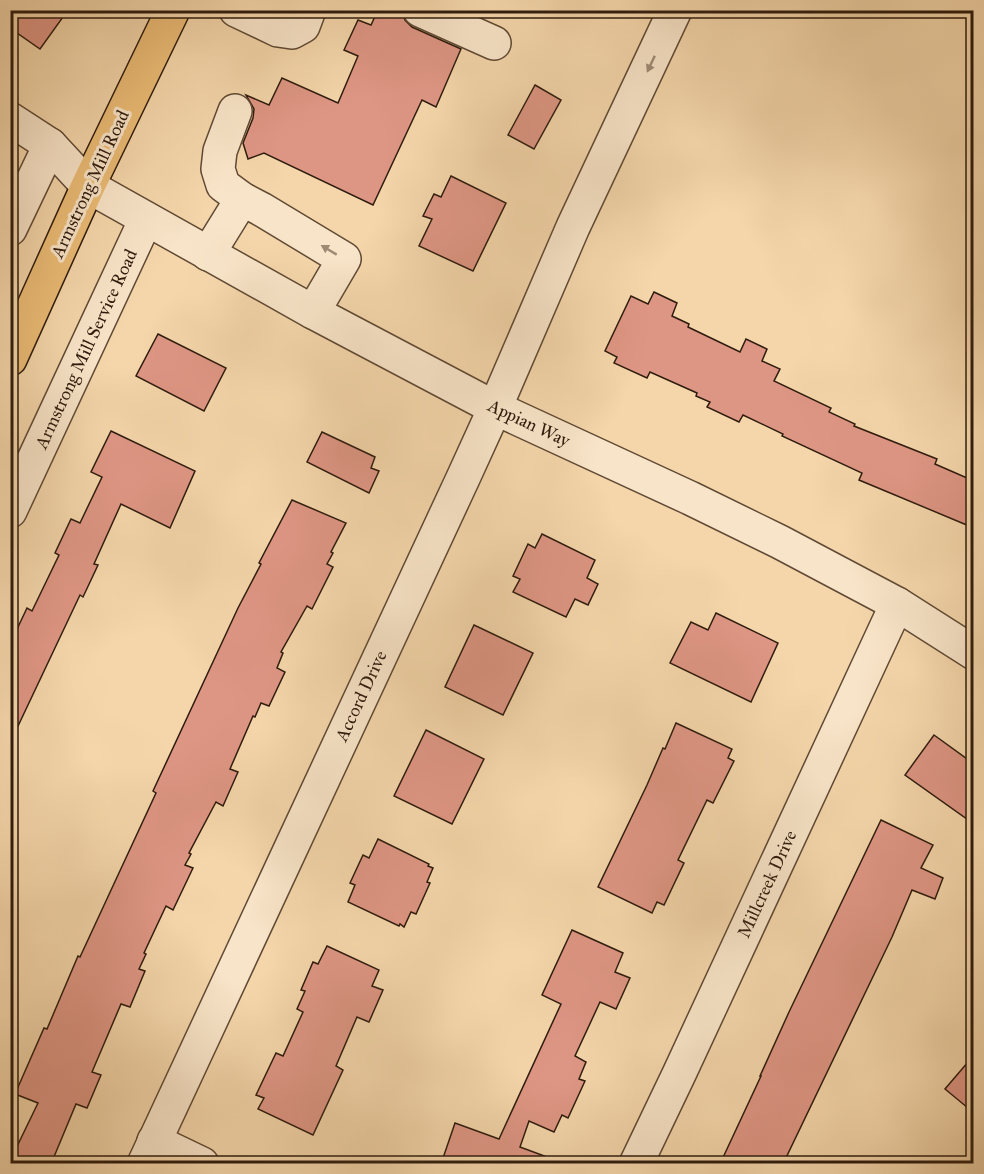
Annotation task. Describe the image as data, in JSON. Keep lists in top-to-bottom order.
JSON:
{
  "streets": {
    "main road": ["Armstrong Mill Road"],
    "street": [
      "Armstrong Mill Service Road",
      "Appian Way",
      "Accord Drive",
      "Millcreek Drive"
    ]
  },
  "crossings": [
    ["Armstrong Mill Road", "Appian Way"],
    ["Armstrong Mill Service Road", "Appian Way"],
    ["Appian Way", "Accord Drive"],
    ["Appian Way", "Millcreek Drive"]
  ]
}
